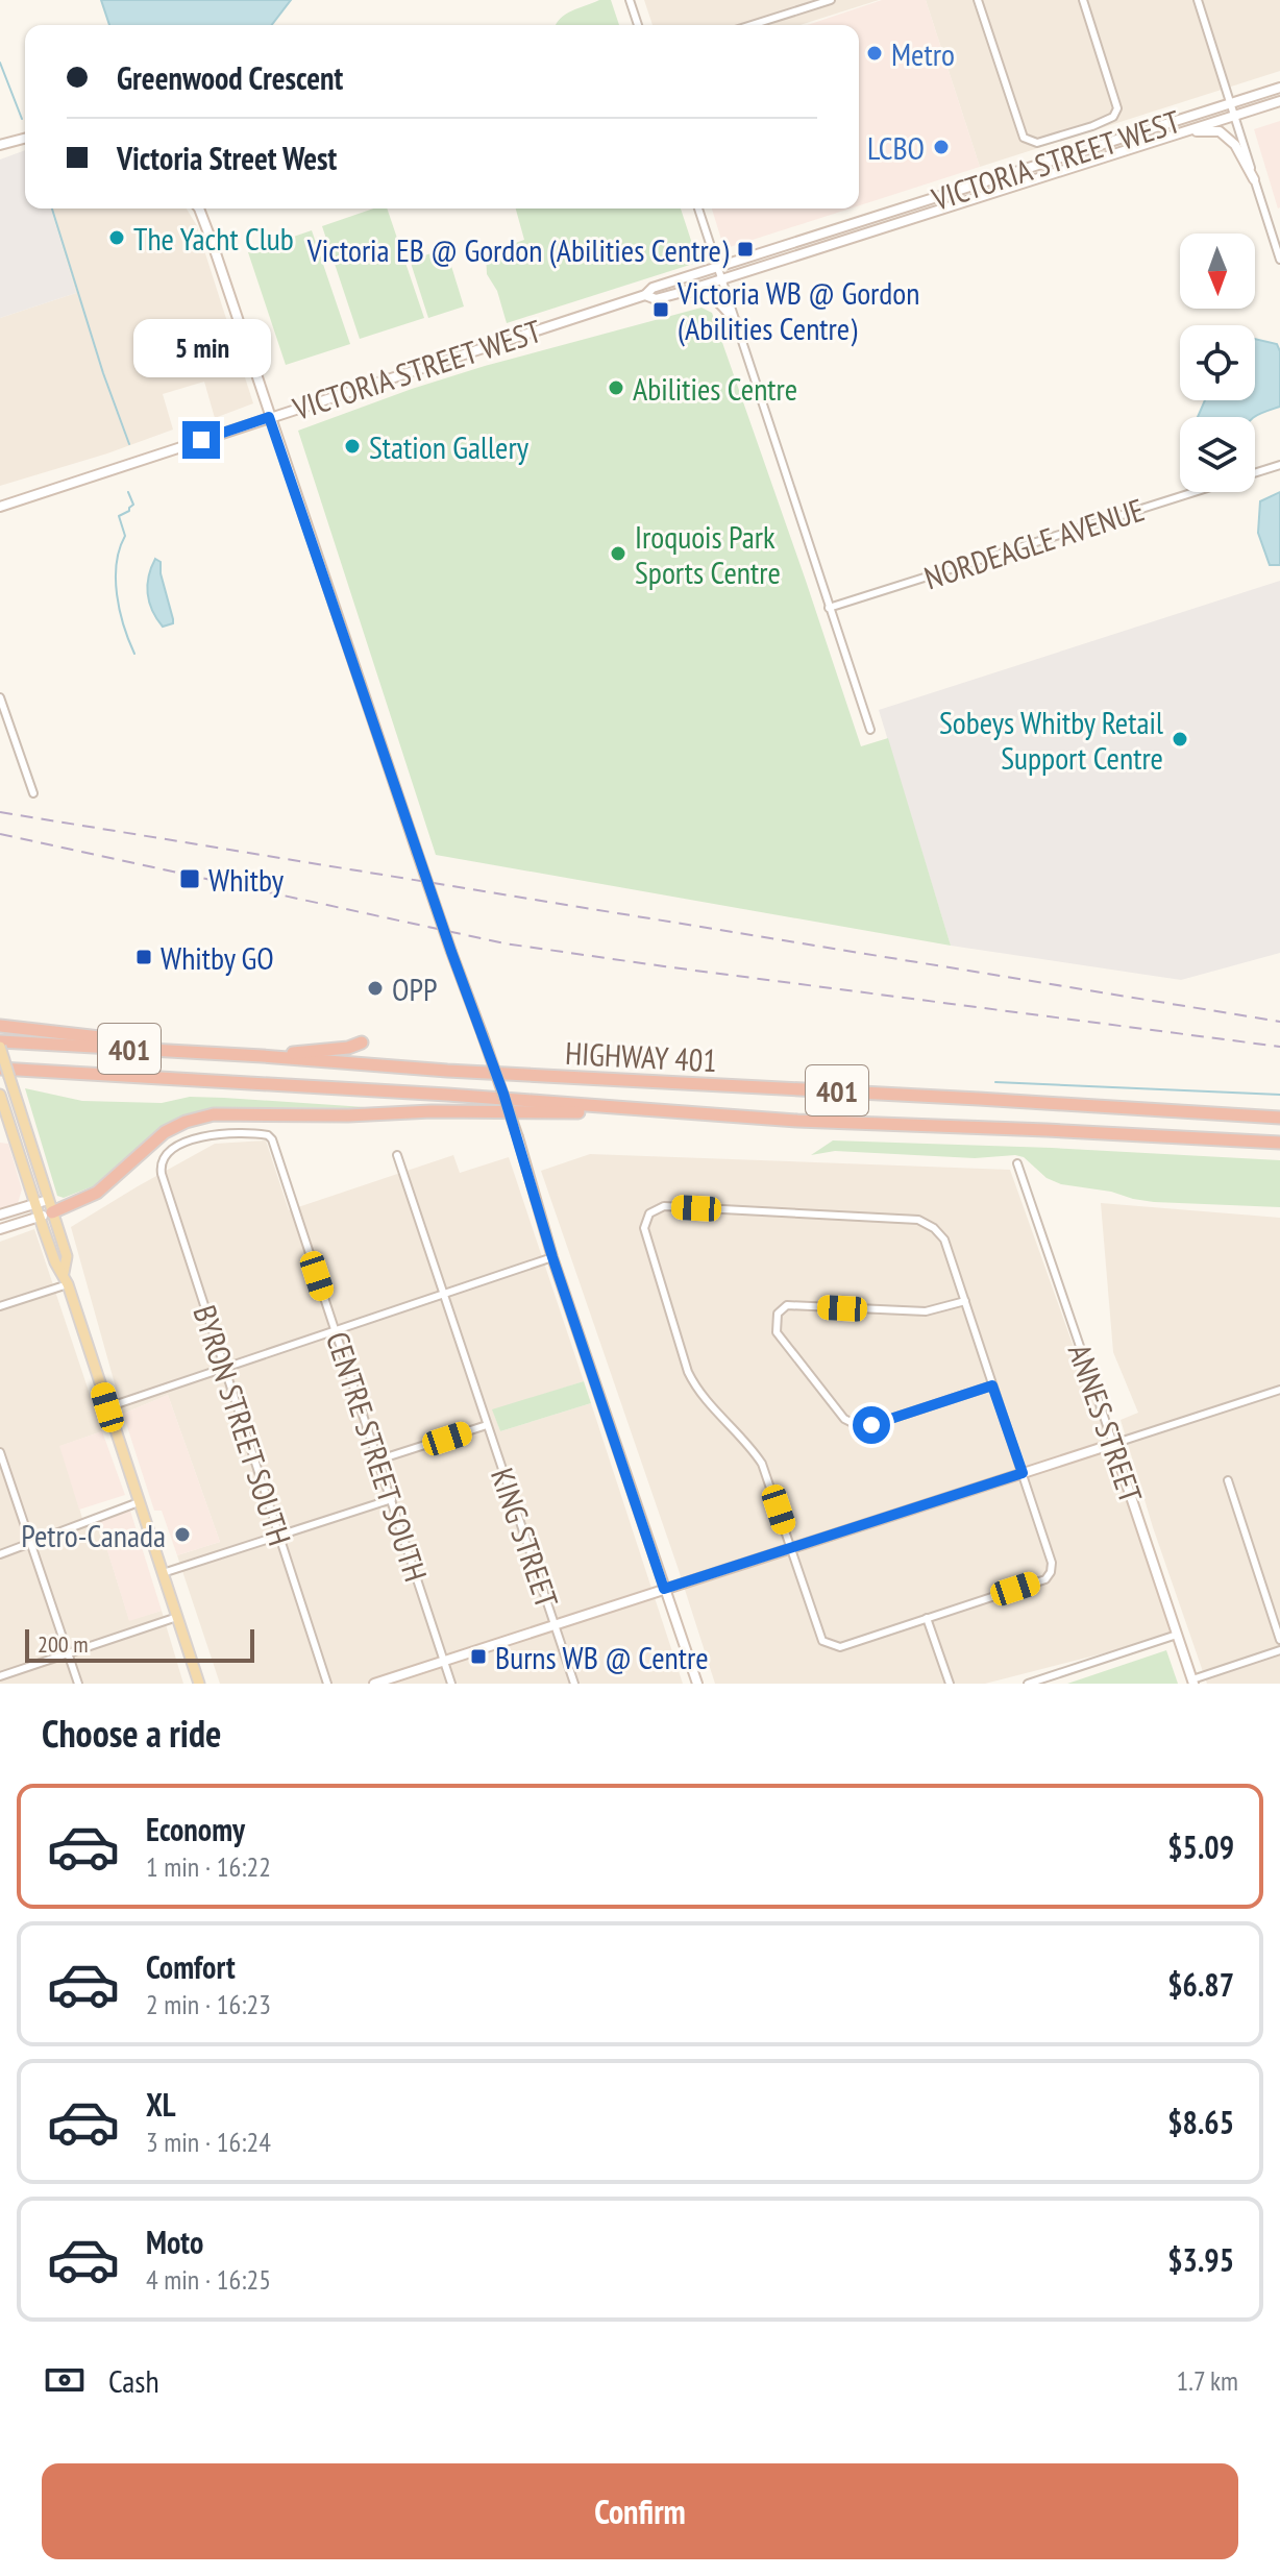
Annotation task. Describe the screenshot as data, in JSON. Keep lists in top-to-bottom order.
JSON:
{
  "streets": {
    "highway": ["401", "HIGHWAY 401"],
    "main road": ["VICTORIA STREET WEST", "ANNES STREET"],
    "street": [
      "NORDEAGLE AVENUE",
      "BYRON STREET SOUTH",
      "CENTRE STREET SOUTH",
      "KING STREET"
    ]
  },
  "crossings": [
    ["BYRON STREET SOUTH", "CENTRE STREET SOUTH"]
  ],
  "places": {
    "other": [
      "Metro",
      "LCBO",
      "The Yacht Club",
      "Abilities Centre",
      "Station Gallery",
      "Iroquois Park Sports Centre",
      "Sobeys Whitby Retail Support Centre",
      "OPP",
      "Petro-Canada"
    ],
    "transit": [
      "Victoria EB @ Gordon (Abilities Centre)",
      "Victoria WB @ Gordon (Abilities Centre)",
      "Whitby",
      "Whitby GO",
      "Burns WB @ Centre"
    ]
  },
  "scale_bar": "200 m",
  "north": "bottom",
  "page": {
    "banner": ["Greenwood Crescent", "Victoria Street West"],
    "bubble": "5 min",
    "scale": "200 m",
    "heading": "Choose a ride",
    "list": [
      {
        "name": "Economy",
        "note": "1 min · 16:22",
        "value": "$5.09"
      },
      {
        "name": "Comfort",
        "note": "2 min · 16:23",
        "value": "$6.87"
      },
      {
        "name": "XL",
        "note": "3 min · 16:24",
        "value": "$8.65"
      },
      {
        "name": "Moto",
        "note": "4 min · 16:25",
        "value": "$3.95"
      }
    ],
    "pay": ["Cash", "1.7 km"],
    "buttons": "Confirm"
  }
}
